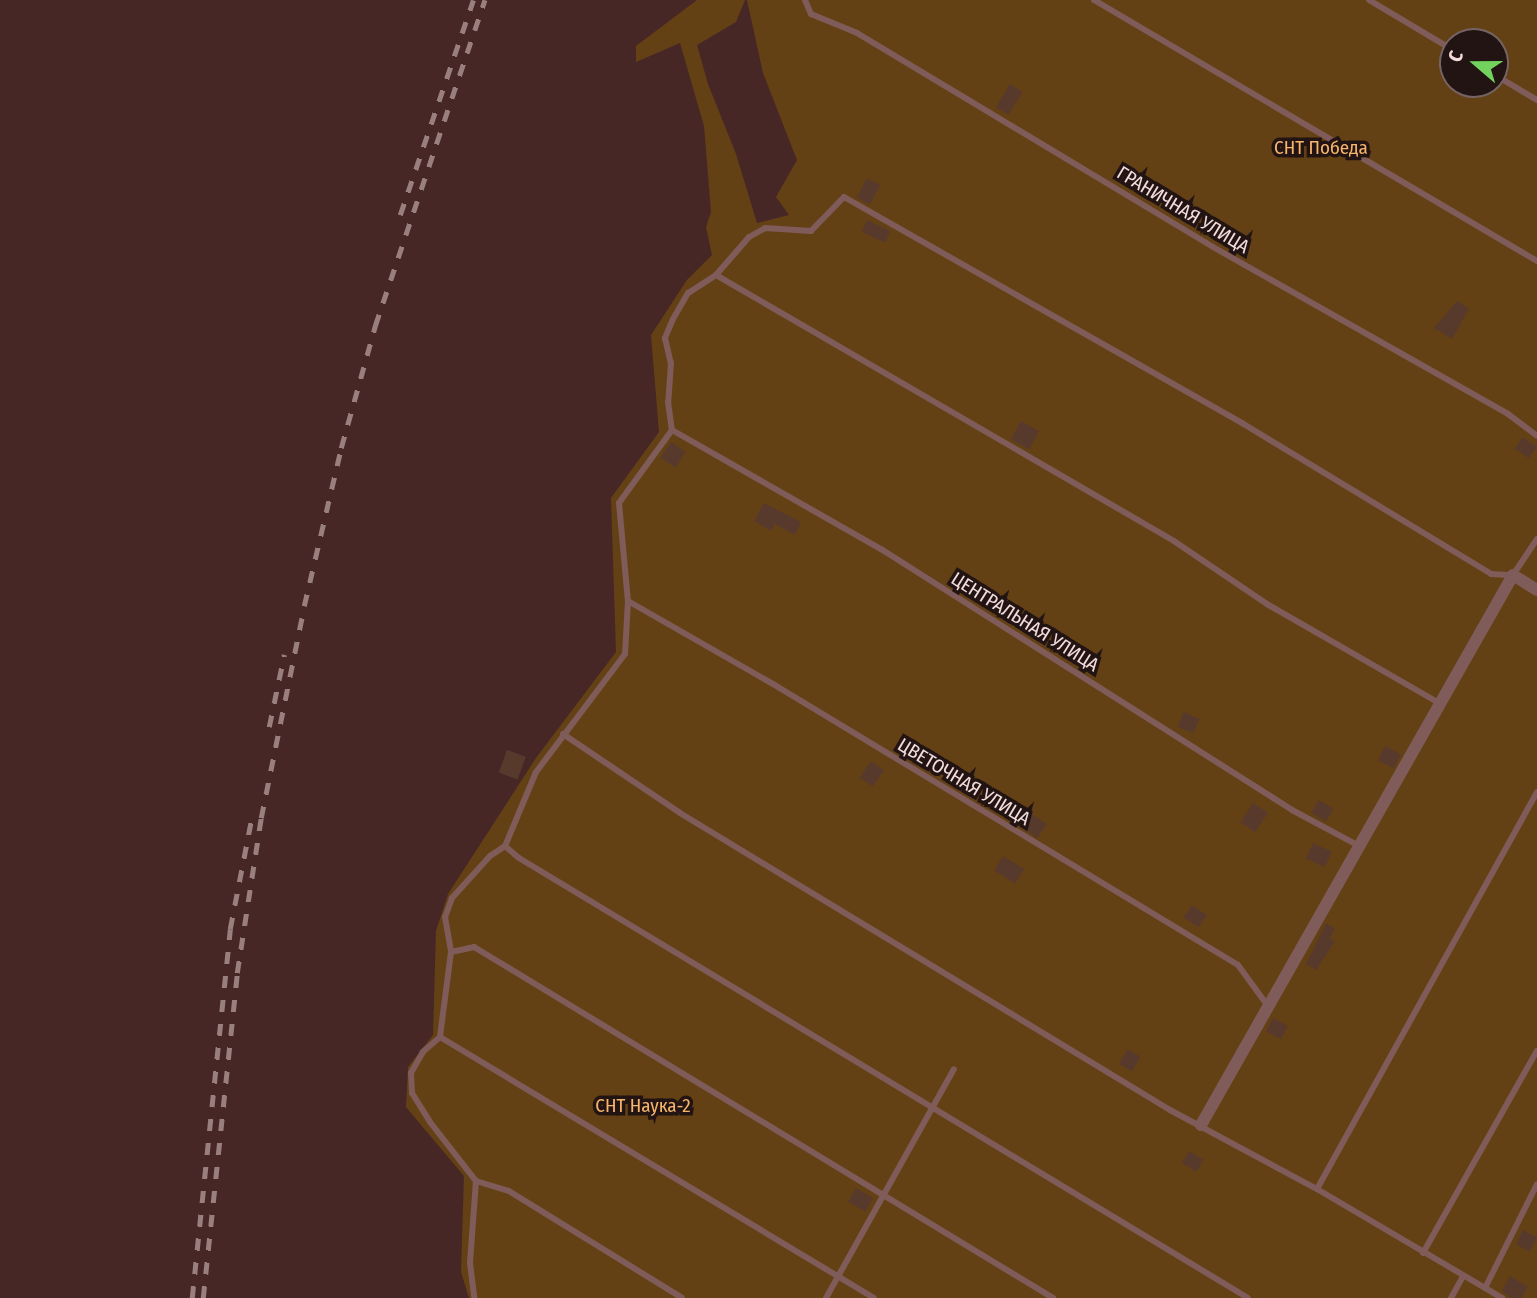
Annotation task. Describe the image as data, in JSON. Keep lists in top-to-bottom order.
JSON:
{
  "streets": {
    "lane": ["ГРАНИЧНАЯ УЛИЦА", "ЦЕНТРАЛЬНАЯ УЛИЦА", "ЦВЕТОЧНАЯ УЛИЦА"]
  },
  "parks": ["СНТ Победа", "СНТ Наука-2"],
  "north": "left"
}
